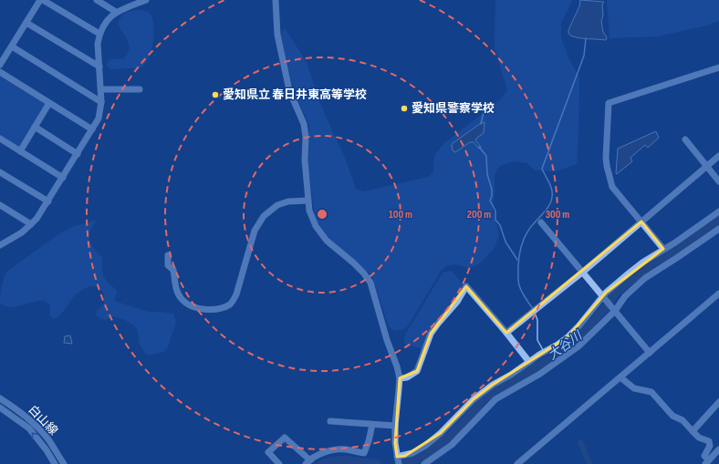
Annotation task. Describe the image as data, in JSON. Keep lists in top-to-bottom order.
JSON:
{
  "streets": {
    "street": ["白山線"]
  },
  "water": ["大谷川"],
  "places": ["愛知県立 春日井東高等学校", "愛知県警察学校"],
  "rings": ["100 m", "200 m", "300 m"]
}
